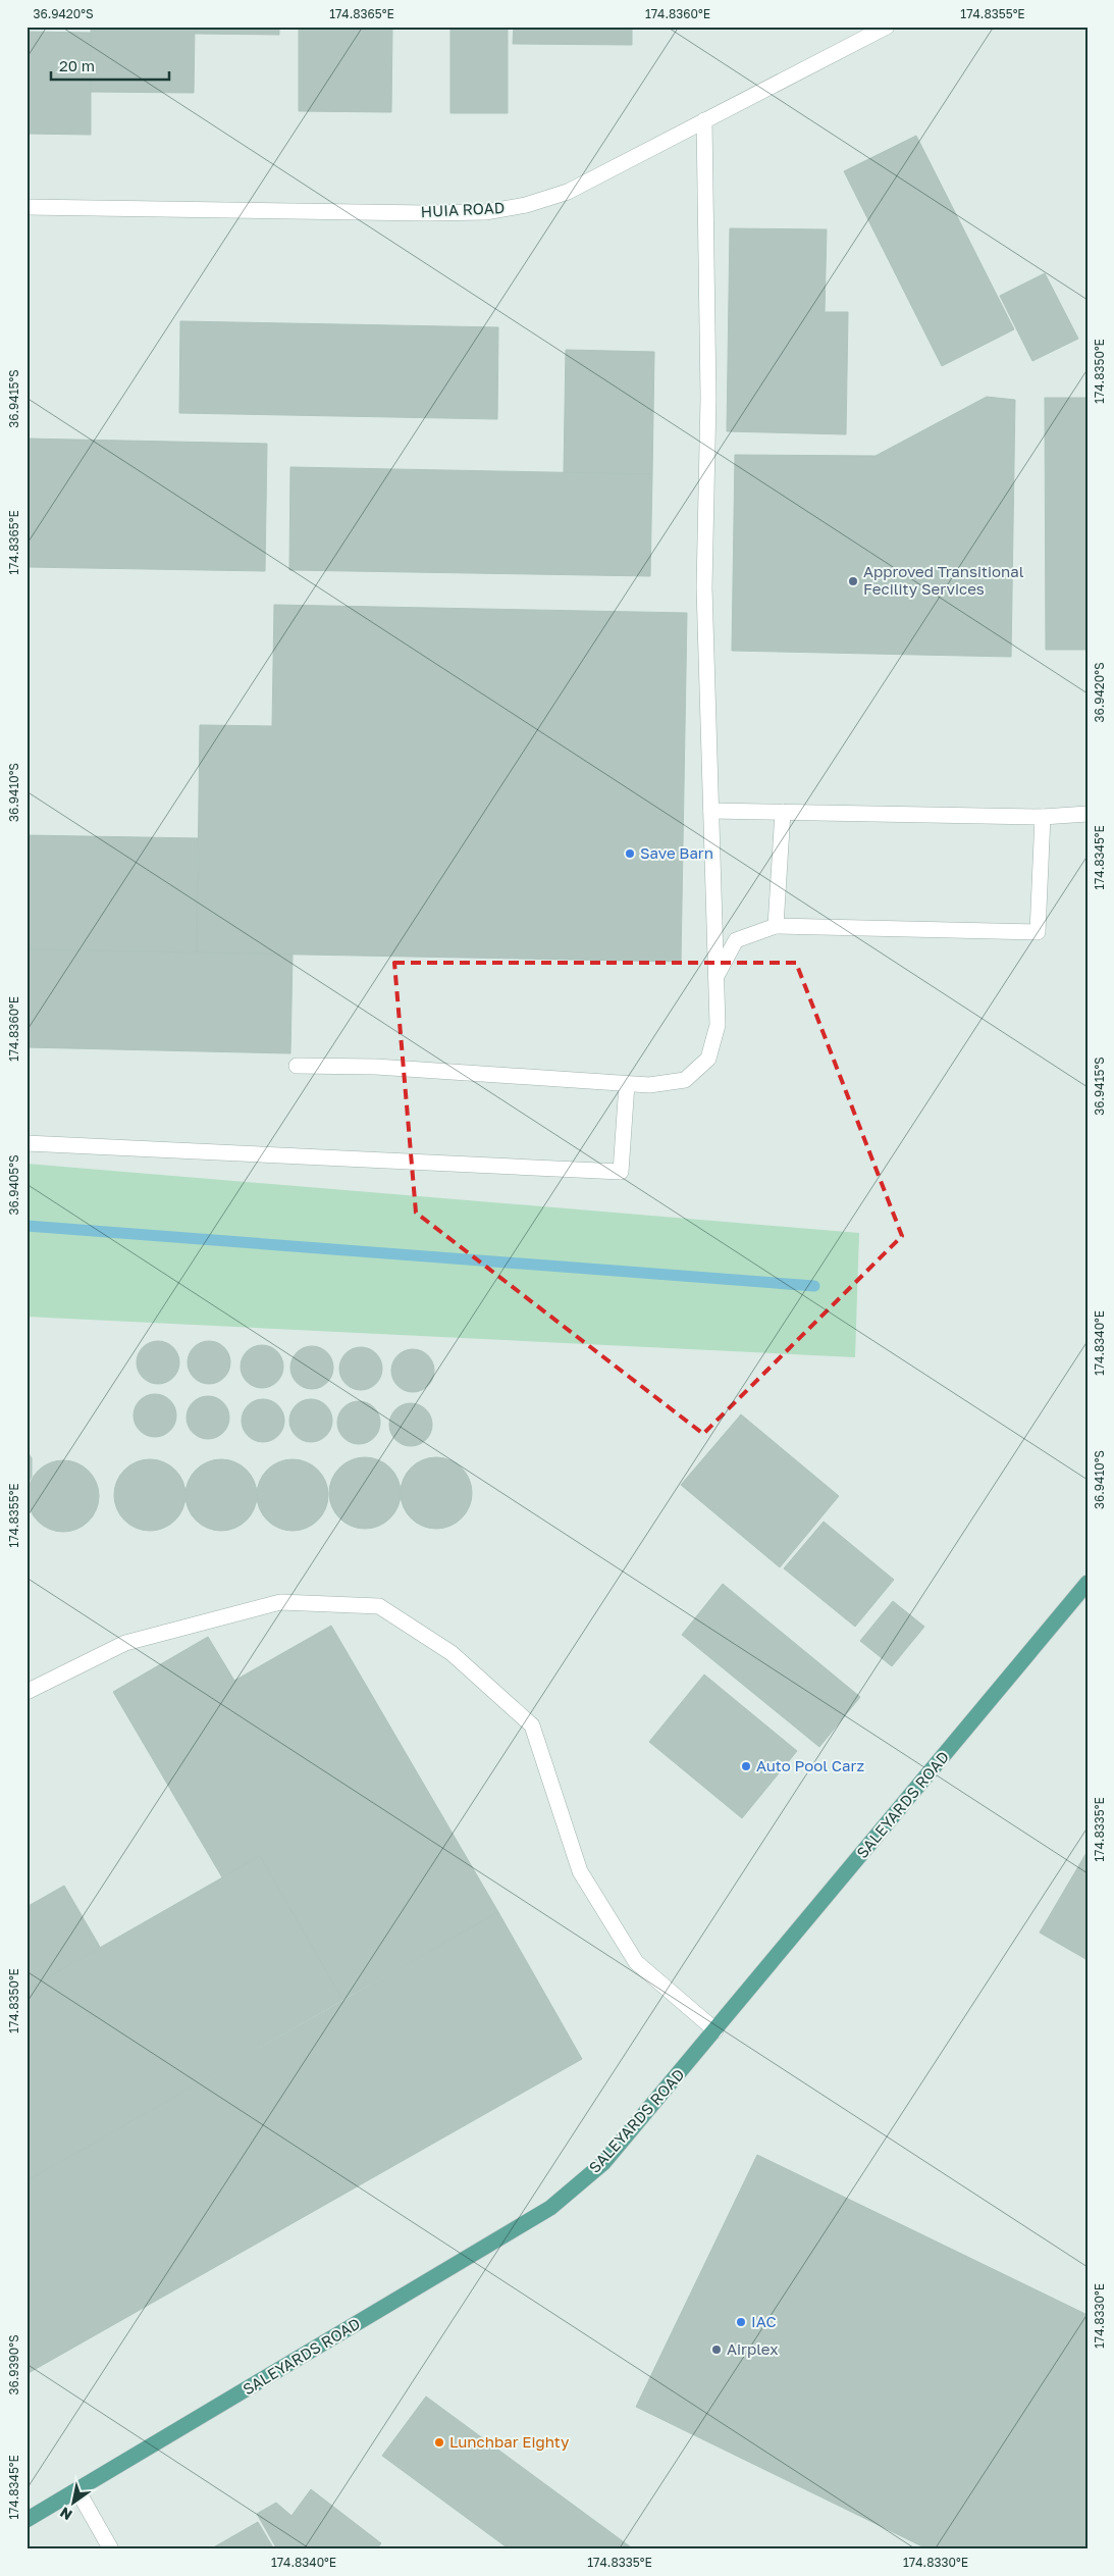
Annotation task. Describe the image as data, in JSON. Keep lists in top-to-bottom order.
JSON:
{
  "streets": {
    "main road": ["SALEYARDS ROAD"],
    "street": ["HUIA ROAD"]
  },
  "places": [
    "Approved Transitional Fecility Services",
    "Save Barn",
    "Auto Pool Carz",
    "IAC",
    "Airplex",
    "Lunchbar Eighty"
  ],
  "scale_bar": "20 m",
  "north": "bottom left",
  "coordinates": [
    "36.9420°S",
    "174.8365°E",
    "174.8360°E",
    "174.8355°E",
    "174.8350°E",
    "36.9415°S",
    "36.9410°S",
    "174.8345°E",
    "36.9405°S",
    "174.8340°E",
    "174.8335°E",
    "174.8330°E",
    "36.9390°S"
  ]
}
